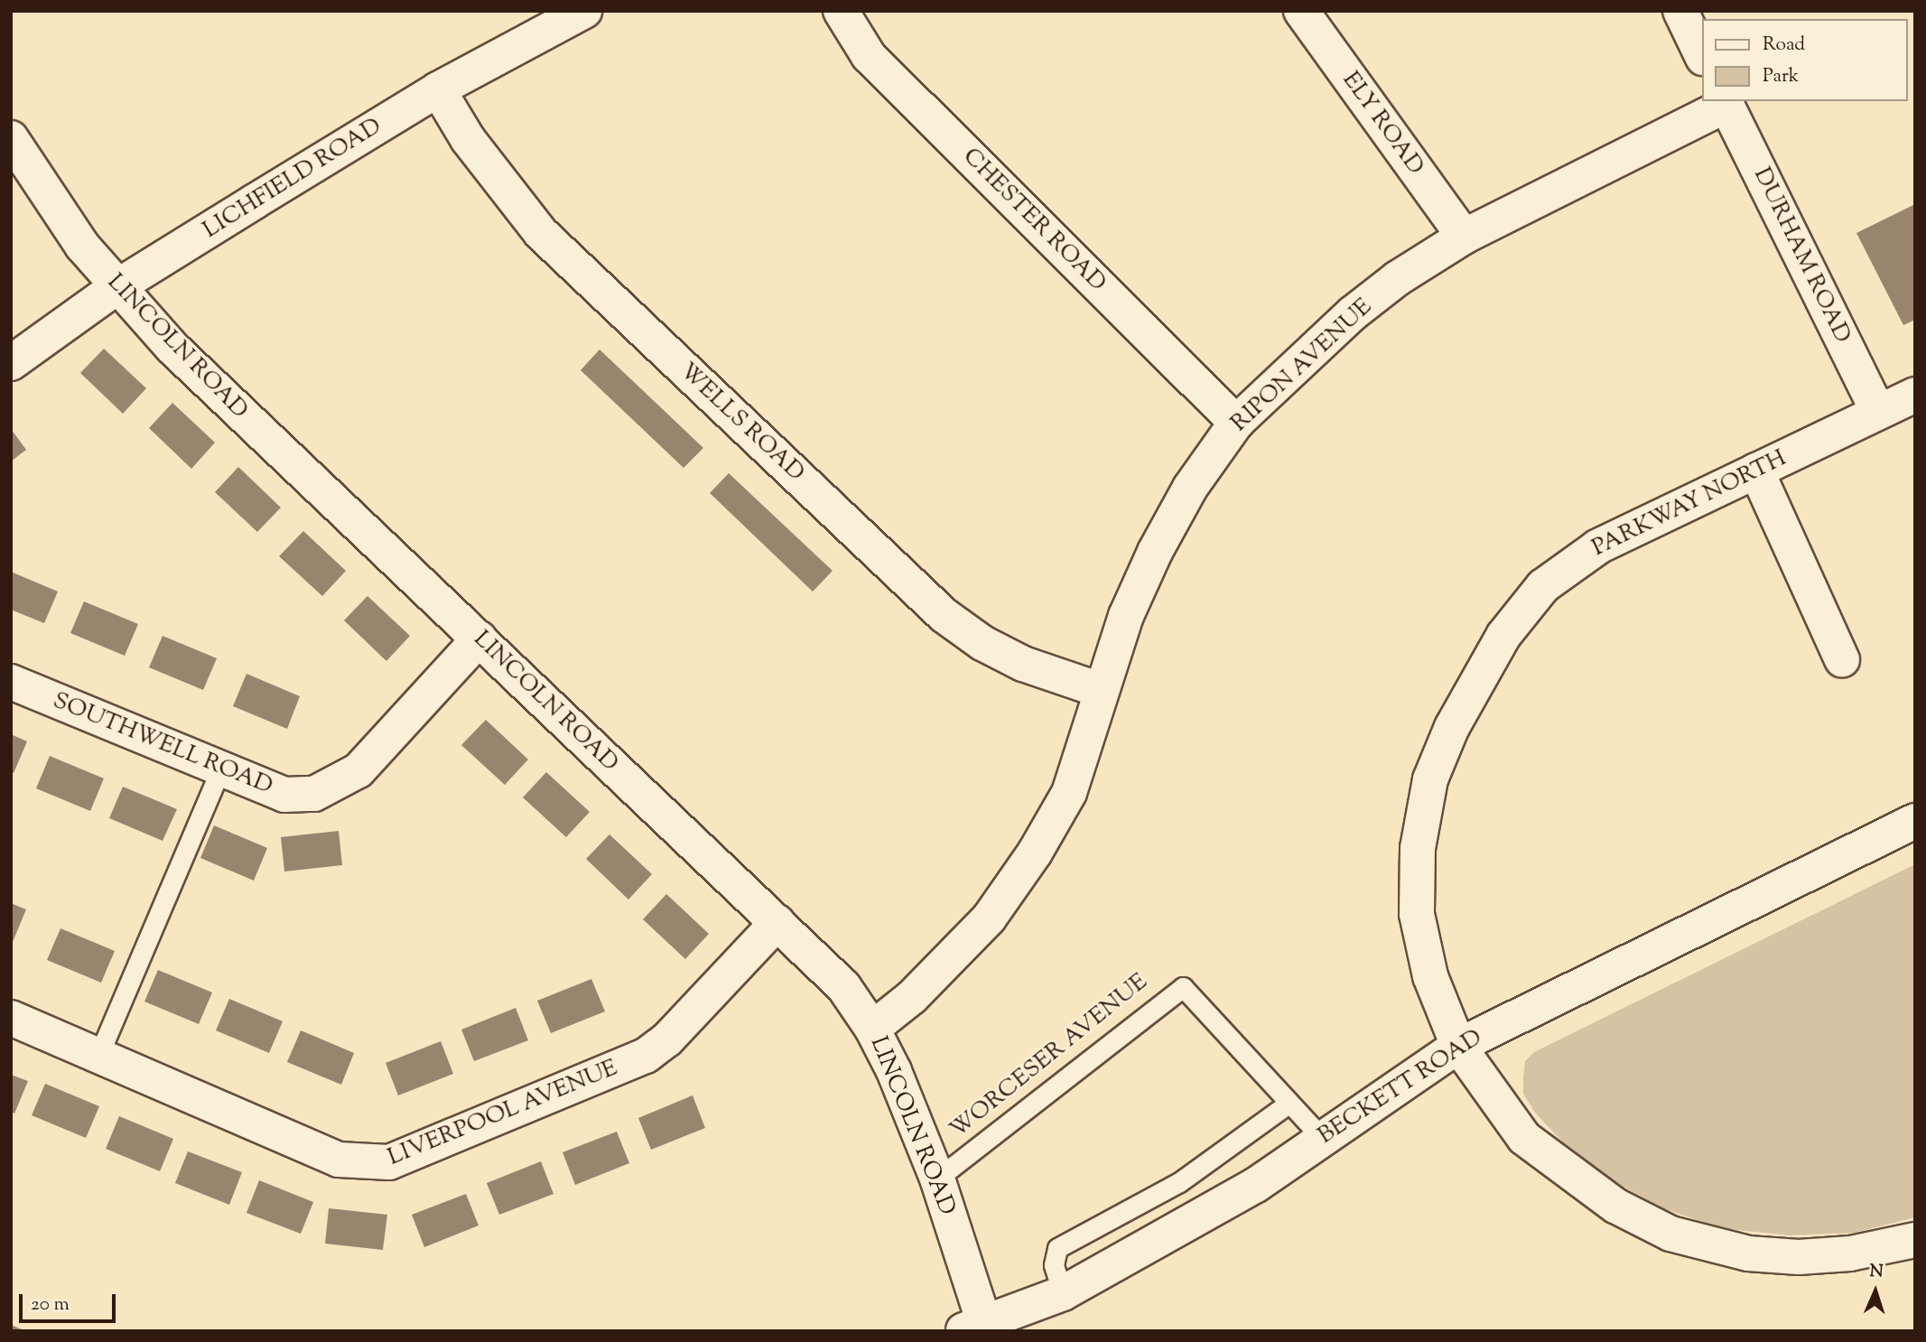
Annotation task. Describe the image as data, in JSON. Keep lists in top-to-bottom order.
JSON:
{
  "streets": {
    "street": [
      "ELY ROAD",
      "LICHFIELD ROAD",
      "CHESTER ROAD",
      "DURHAM ROAD",
      "LINCOLN ROAD",
      "RIPON AVENUE",
      "WELLS ROAD",
      "PARKWAY NORTH",
      "SOUTHWELL ROAD",
      "BECKETT ROAD",
      "LIVERPOOL AVENUE"
    ],
    "lane": ["WORCESER AVENUE"]
  },
  "crossings": [
    ["ELY ROAD", "RIPON AVENUE"],
    ["LICHFIELD ROAD", "LINCOLN ROAD"],
    ["LICHFIELD ROAD", "WELLS ROAD"],
    ["CHESTER ROAD", "RIPON AVENUE"],
    ["DURHAM ROAD", "RIPON AVENUE"],
    ["DURHAM ROAD", "PARKWAY NORTH"],
    ["LINCOLN ROAD", "RIPON AVENUE"],
    ["LINCOLN ROAD", "SOUTHWELL ROAD"],
    ["LINCOLN ROAD", "WORCESER AVENUE"],
    ["LINCOLN ROAD", "BECKETT ROAD"],
    ["LINCOLN ROAD", "LIVERPOOL AVENUE"],
    ["RIPON AVENUE", "WELLS ROAD"],
    ["PARKWAY NORTH", "BECKETT ROAD"],
    ["WORCESER AVENUE", "BECKETT ROAD"]
  ],
  "legend": ["Road", "Park"],
  "scale_bar": "20 m",
  "north": "top"
}
